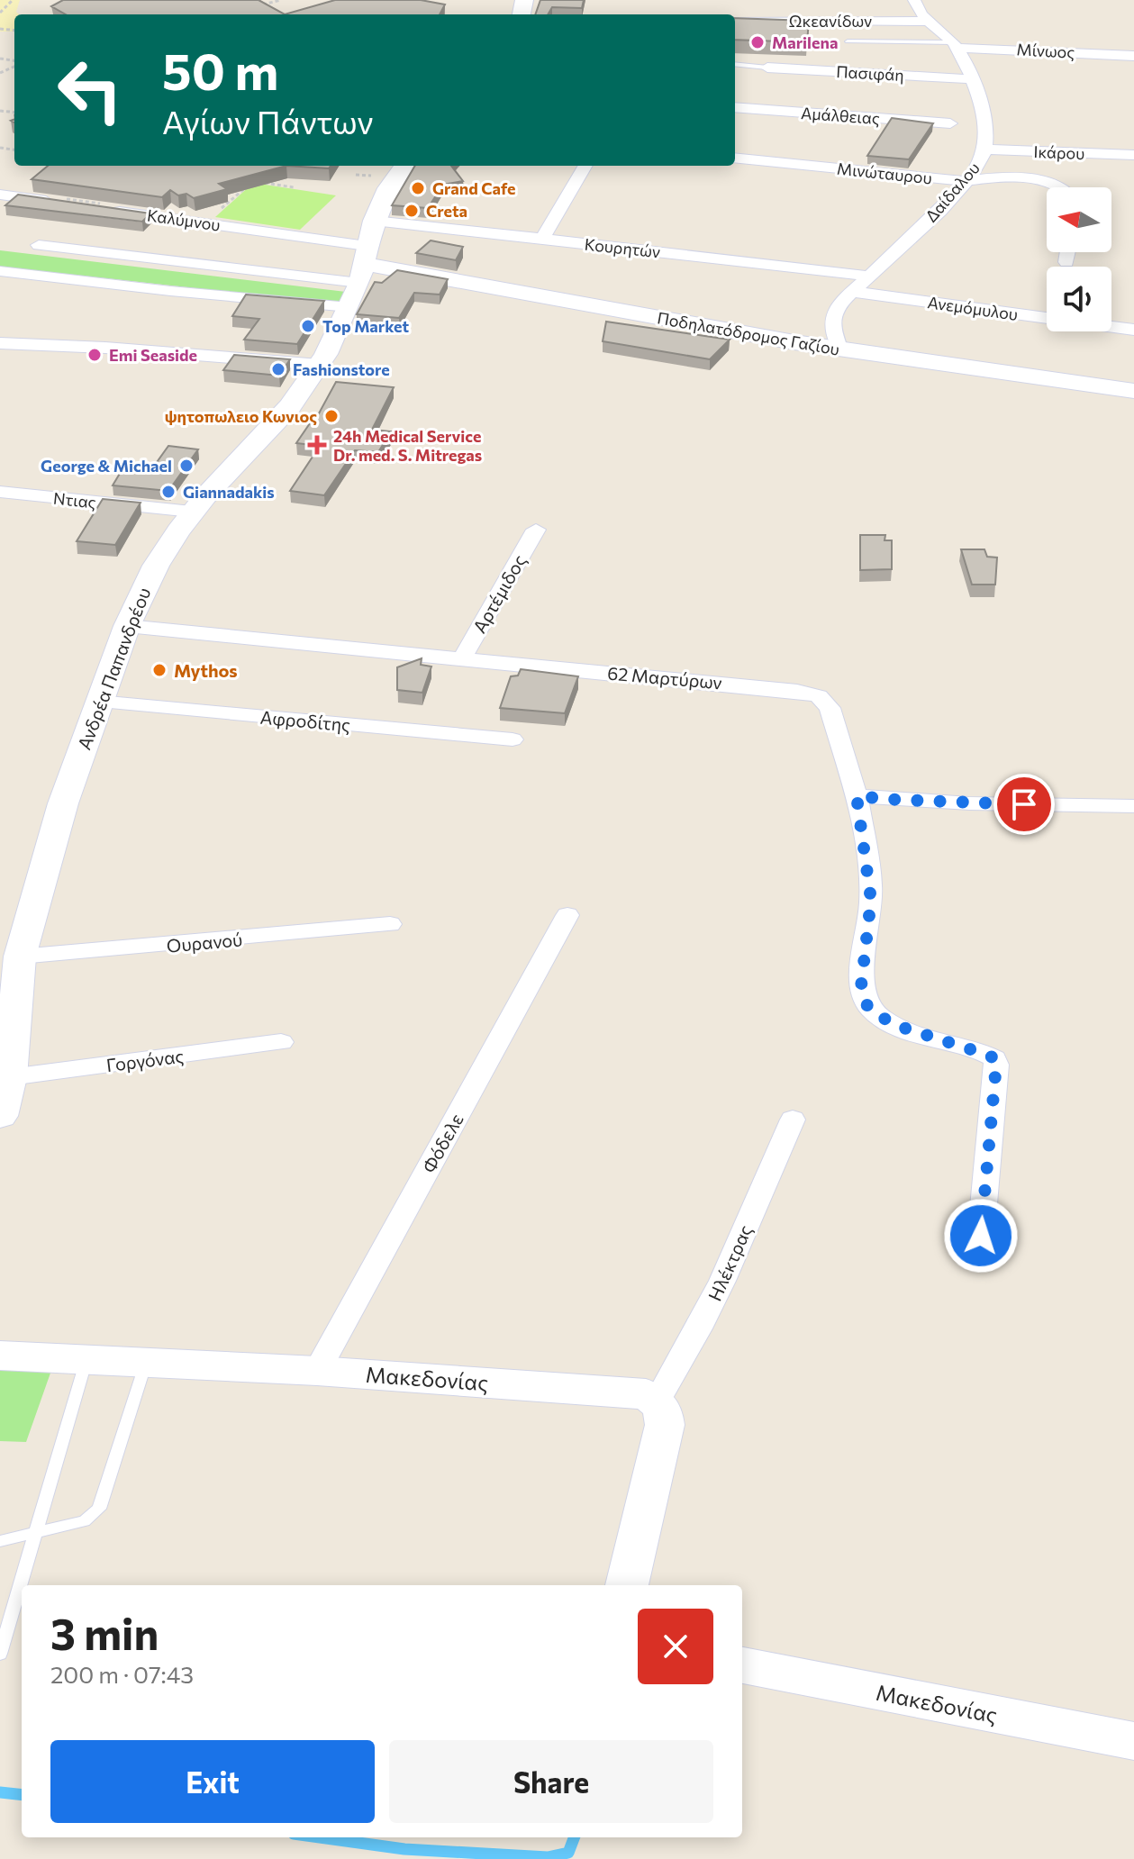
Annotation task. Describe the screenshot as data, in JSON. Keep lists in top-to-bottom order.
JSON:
{
  "streets": {
    "street": [
      "Ωκεανίδων",
      "Μίνωος",
      "Πασιφάη",
      "Αμάλθειας",
      "Ικάρου",
      "Μινώταυρου",
      "Δαίδαλου",
      "Καλύμνου",
      "Κουρητών",
      "Ανεμόμυλου",
      "Ποδηλατόδρομος Γαζίου",
      "Ντιας",
      "Αρτέμιδος",
      "Ανδρέα Παπανδρέου",
      "62 Μαρτύρων",
      "Αφροδίτης",
      "Ουρανού",
      "Γοργόνας",
      "Φόδελε",
      "Ηλέκτρας",
      "Μακεδονίας"
    ]
  },
  "crossings": [
    ["Ωκεανίδων", "Δαίδαλου"],
    ["Μίνωος", "Δαίδαλου"],
    ["Πασιφάη", "Δαίδαλου"],
    ["Ικάρου", "Δαίδαλου"],
    ["Μινώταυρου", "Δαίδαλου"],
    ["Δαίδαλου", "Κουρητών"],
    ["Δαίδαλου", "Ανεμόμυλου"],
    ["Δαίδαλου", "Ποδηλατόδρομος Γαζίου"],
    ["Καλύμνου", "Κουρητών"],
    ["Καλύμνου", "Ποδηλατόδρομος Γαζίου"],
    ["Καλύμνου", "Ανδρέα Παπανδρέου"],
    ["Κουρητών", "Ποδηλατόδρομος Γαζίου"],
    ["Κουρητών", "Ανδρέα Παπανδρέου"],
    ["Ποδηλατόδρομος Γαζίου", "Ανδρέα Παπανδρέου"],
    ["Ντιας", "Ανδρέα Παπανδρέου"],
    ["Αρτέμιδος", "62 Μαρτύρων"],
    ["Ανδρέα Παπανδρέου", "62 Μαρτύρων"],
    ["Ανδρέα Παπανδρέου", "Αφροδίτης"],
    ["Ανδρέα Παπανδρέου", "Ουρανού"],
    ["Ανδρέα Παπανδρέου", "Γοργόνας"],
    ["Φόδελε", "Μακεδονίας"],
    ["Ηλέκτρας", "Μακεδονίας"]
  ],
  "places": {
    "other": [
      "Marilena",
      "Grand Cafe",
      "Creta",
      "Top Market",
      "Emi Seaside",
      "Fashionstore",
      "ψητοπωλειο Κωνιος",
      "George & Michael",
      "Giannadakis",
      "Mythos"
    ],
    "health": ["24h Medical Service Dr. med. S. Mitregas"]
  },
  "north": "left",
  "page": {
    "turn": ["50 m", "Αγίων Πάντων"],
    "heading": ["3 min", "200 m · 07:43"],
    "buttons": ["Exit", "Share"]
  }
}
